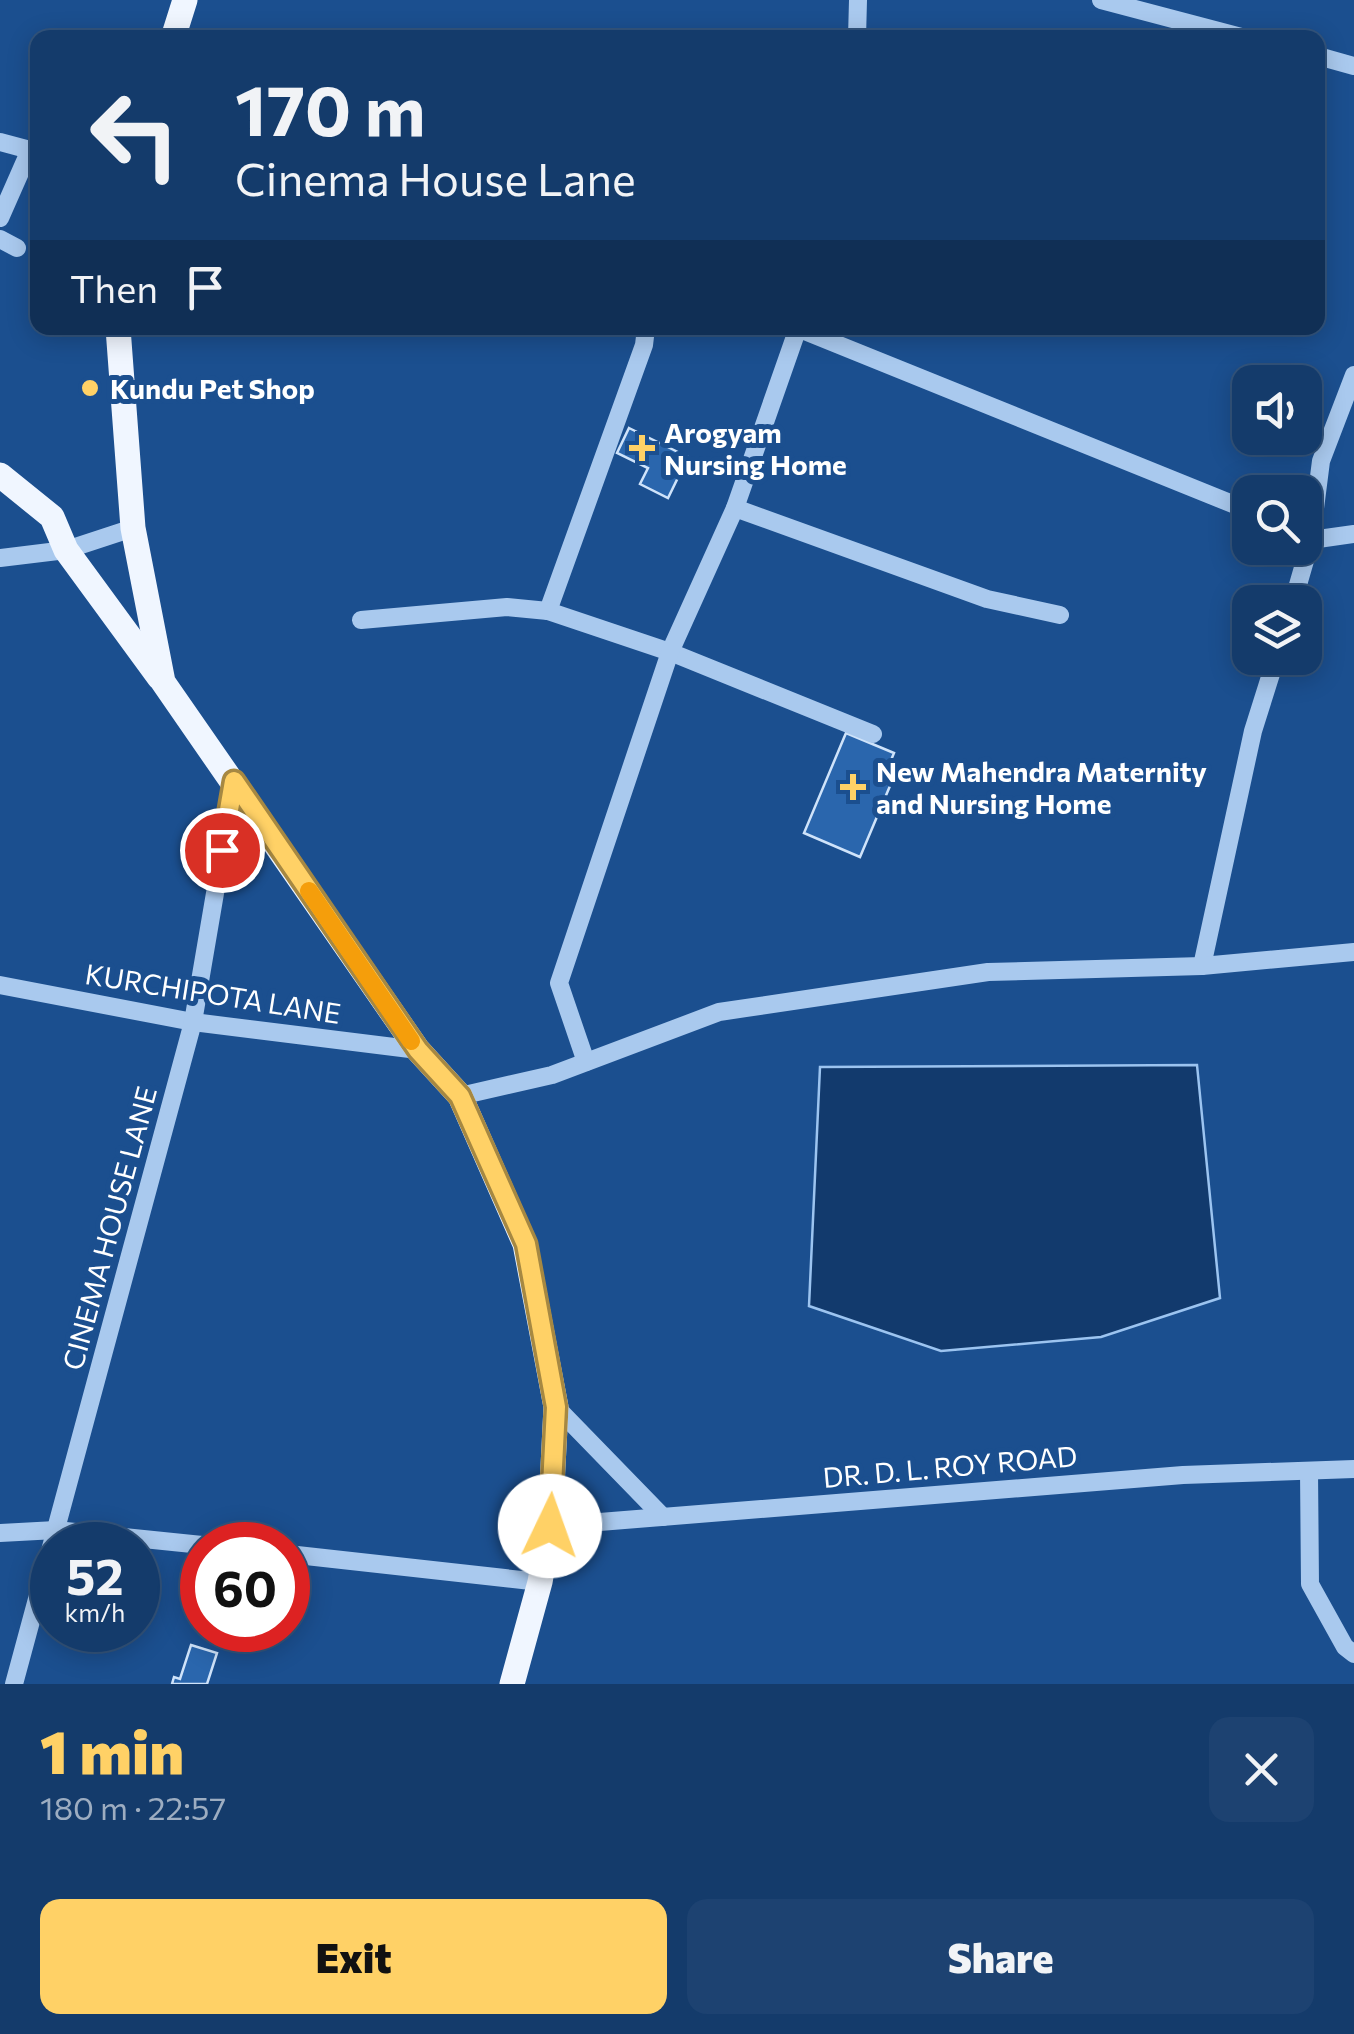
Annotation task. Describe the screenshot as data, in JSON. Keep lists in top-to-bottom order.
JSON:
{
  "streets": {
    "street": ["KURCHIPOTA LANE", "CINEMA HOUSE LANE", "DR. D. L. ROY ROAD"]
  },
  "crossings": [
    ["KURCHIPOTA LANE", "CINEMA HOUSE LANE"]
  ],
  "places": {
    "other": ["Kundu Pet Shop"],
    "health": ["Arogyam Nursing Home", "New Mahendra Maternity and Nursing Home"]
  },
  "page": {
    "turn": ["170 m", "Cinema House Lane"],
    "then": "Then",
    "speed": "52 km/h",
    "limit": "60",
    "heading": ["1 min", "180 m · 22:57"],
    "buttons": ["Exit", "Share"]
  }
}
